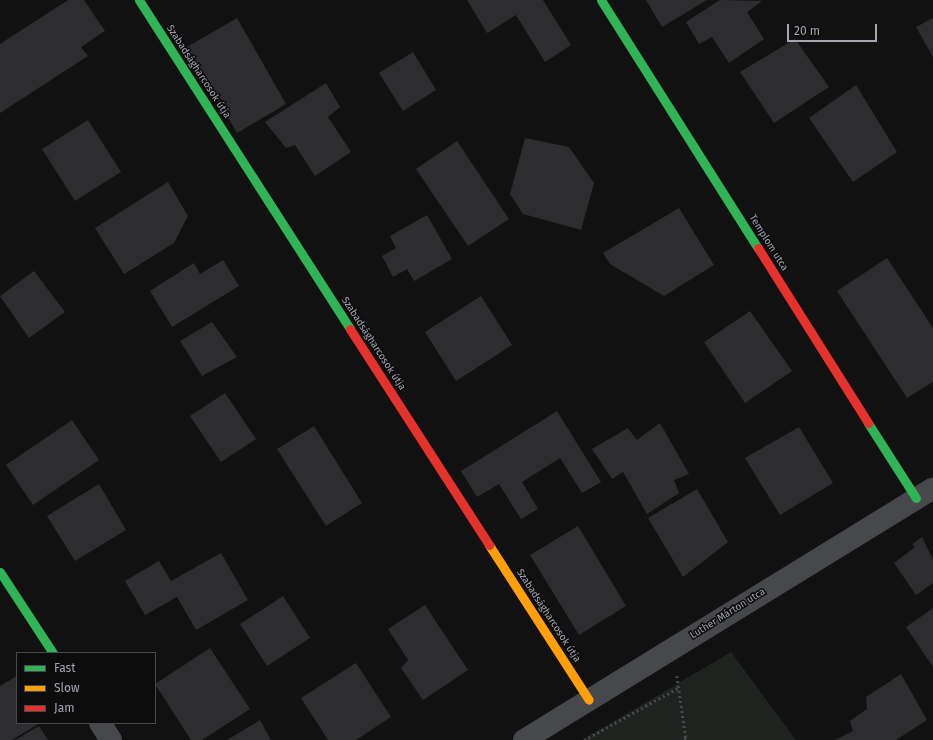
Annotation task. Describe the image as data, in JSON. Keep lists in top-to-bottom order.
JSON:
{
  "streets": {
    "street": ["Szabadságharcosok útja", "Templom utca", "Luther Márton utca"]
  },
  "crossings": [
    ["Szabadságharcosok útja", "Luther Márton utca"],
    ["Templom utca", "Luther Márton utca"]
  ],
  "legend": ["Fast", "Slow", "Jam"],
  "scale_bar": "20 m"
}
